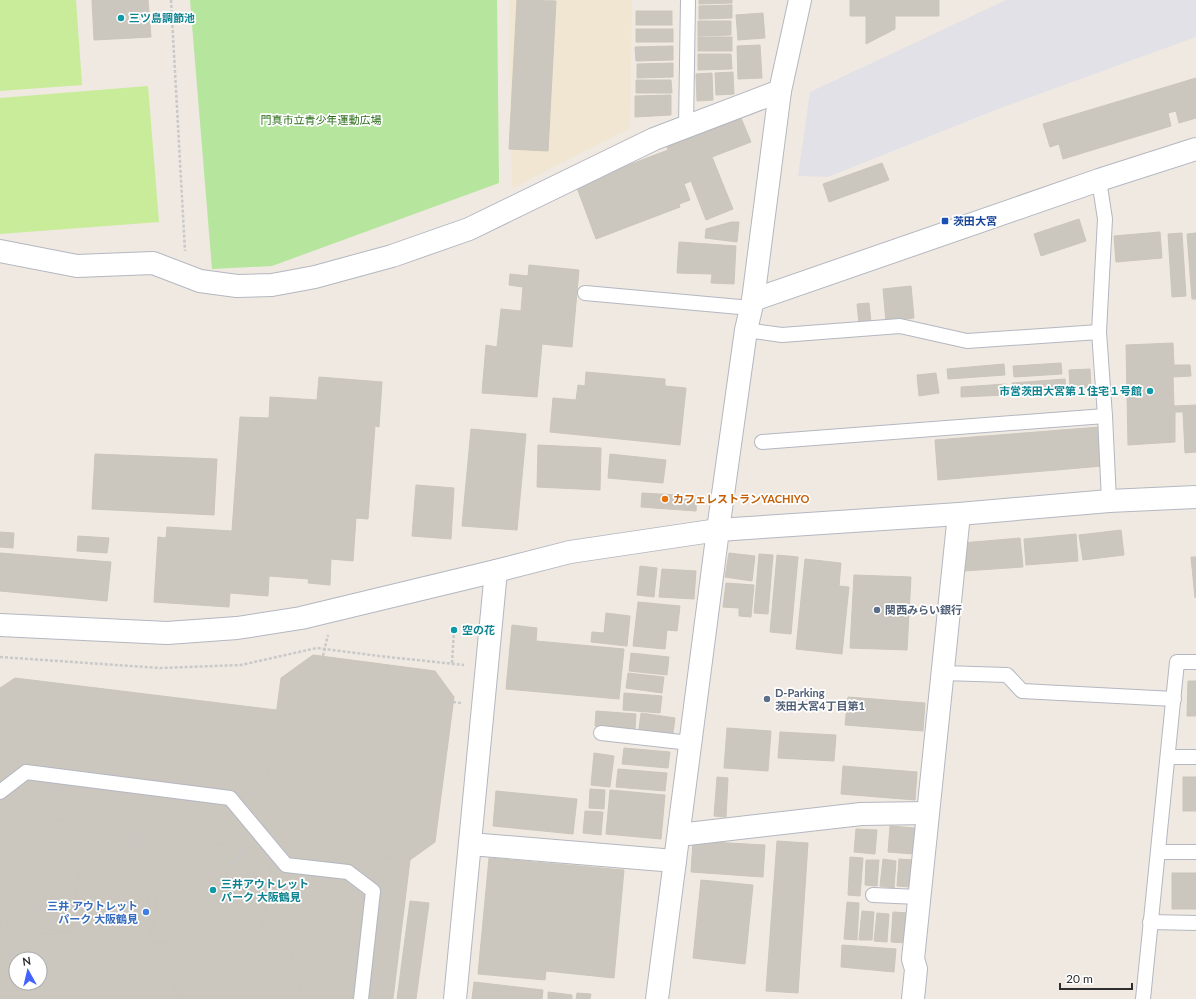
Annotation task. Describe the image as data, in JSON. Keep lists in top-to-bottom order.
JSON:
{
  "parks": ["門真市立青少年運動広場"],
  "places": {
    "other": [
      "三ツ島調節池",
      "市営茨田大宮第１住宅１号館",
      "カフェレストランYACHIYO",
      "関西みらい銀行",
      "空の花",
      "D-Parking 茨田大宮4丁目第1",
      "三井アウトレット パーク 大阪鶴見",
      "三井 アウトレット パーク 大阪鶴見"
    ],
    "transit": ["茨田大宮"]
  },
  "scale_bar": "20 m",
  "north": "top"
}
